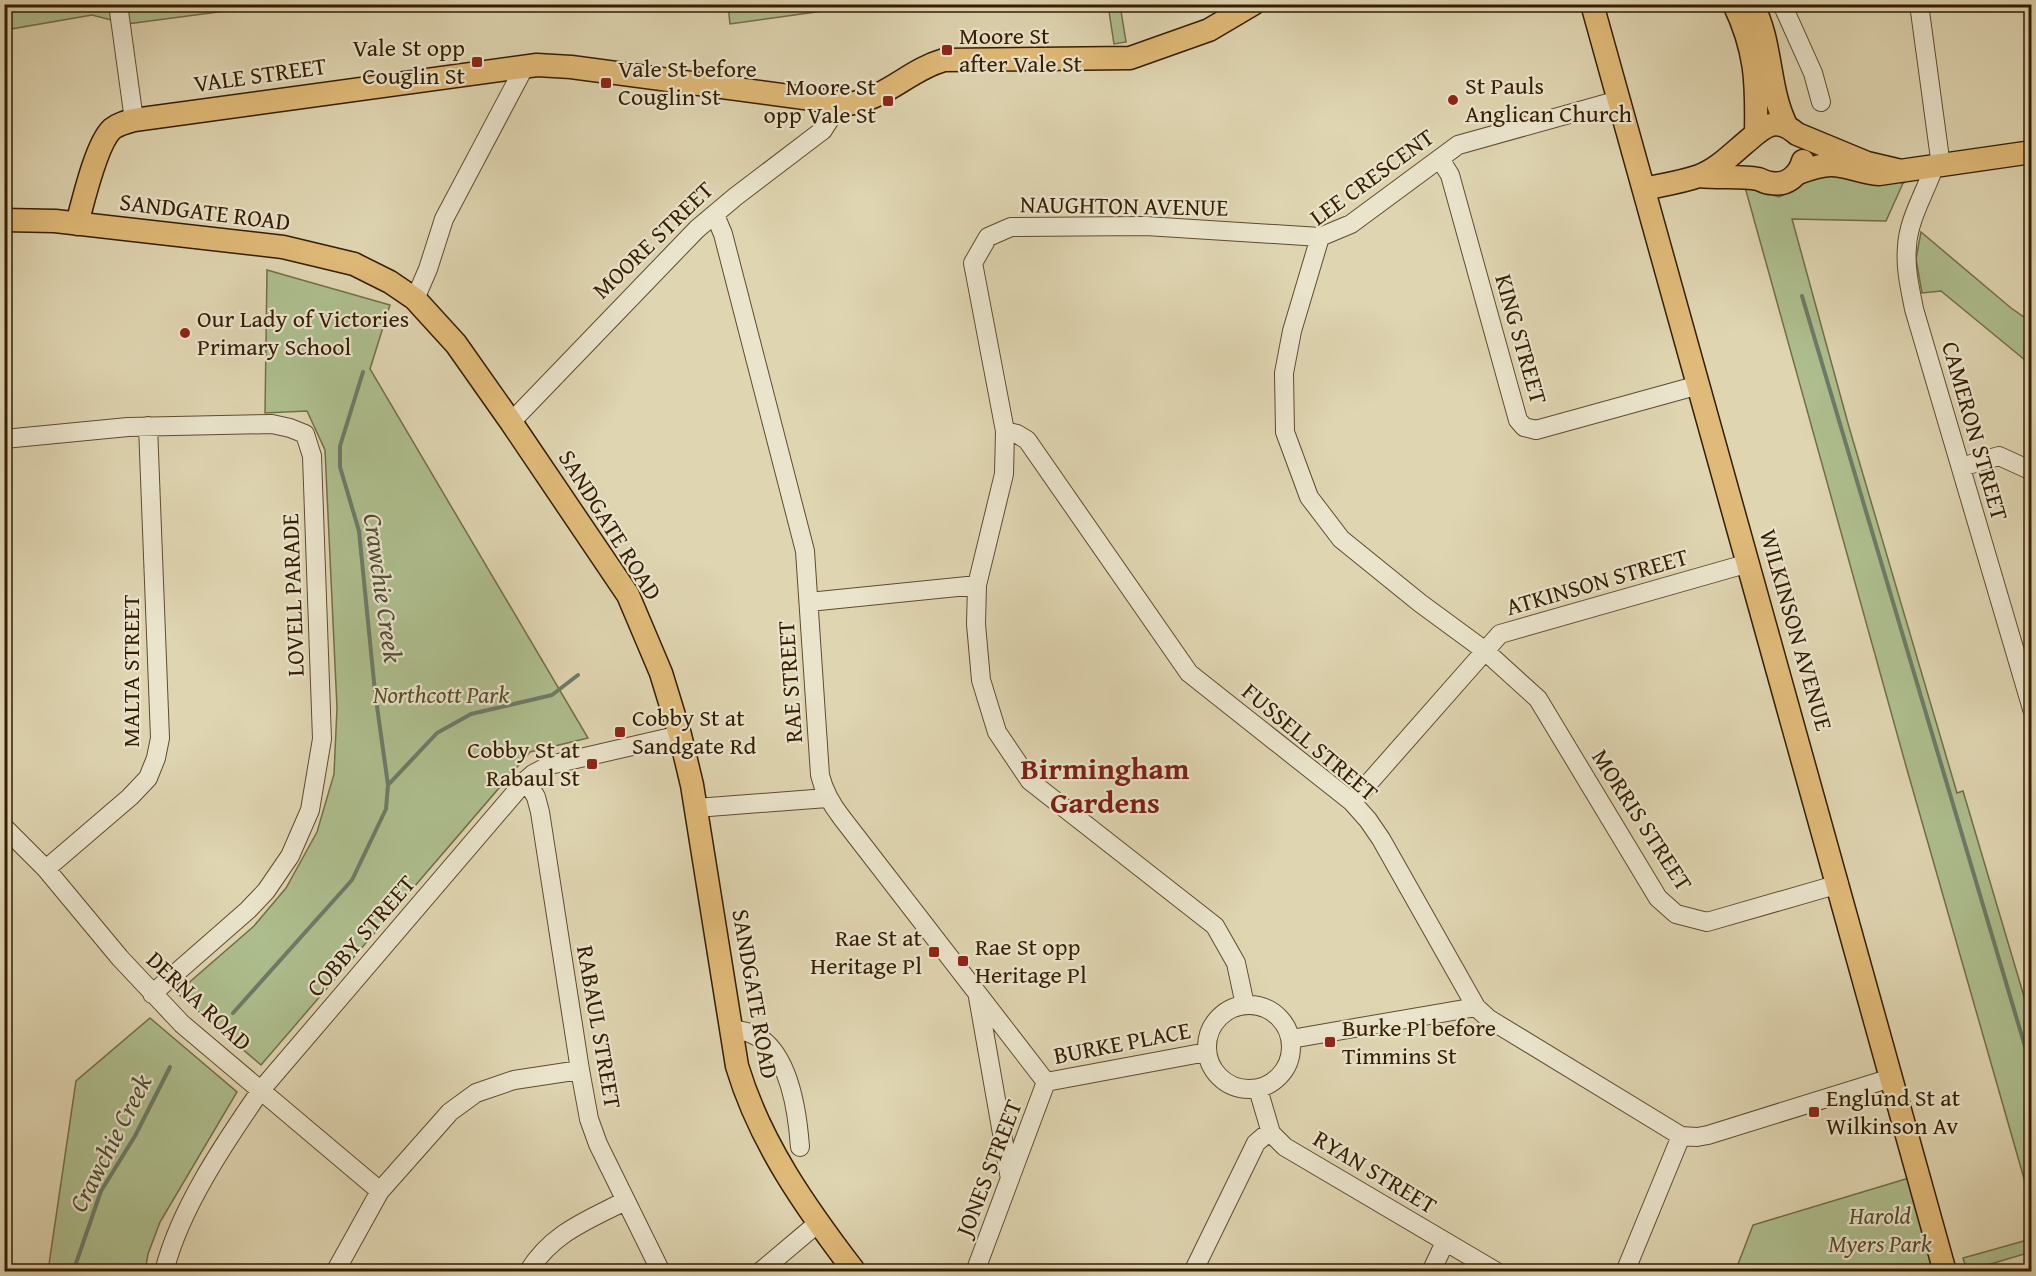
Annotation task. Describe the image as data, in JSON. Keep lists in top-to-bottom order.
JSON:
{
  "streets": {
    "main road": ["VALE STREET", "SANDGATE ROAD", "WILKINSON AVENUE"],
    "street": [
      "LEE CRESCENT",
      "NAUGHTON AVENUE",
      "MOORE STREET",
      "KING STREET",
      "CAMERON STREET",
      "ATKINSON STREET",
      "LOVELL PARADE",
      "MALTA STREET",
      "RAE STREET",
      "FUSSELL STREET",
      "MORRIS STREET",
      "COBBY STREET",
      "DERNA ROAD",
      "RABAUL STREET",
      "BURKE PLACE",
      "JONES STREET",
      "RYAN STREET"
    ]
  },
  "crossings": [
    ["VALE STREET", "SANDGATE ROAD"],
    ["VALE STREET", "MOORE STREET"],
    ["LEE CRESCENT", "NAUGHTON AVENUE"],
    ["LEE CRESCENT", "KING STREET"],
    ["LEE CRESCENT", "ATKINSON STREET"],
    ["LEE CRESCENT", "WILKINSON AVENUE"],
    ["LEE CRESCENT", "MORRIS STREET"],
    ["NAUGHTON AVENUE", "FUSSELL STREET"],
    ["NAUGHTON AVENUE", "BURKE PLACE"],
    ["SANDGATE ROAD", "MOORE STREET"],
    ["SANDGATE ROAD", "COBBY STREET"],
    ["MOORE STREET", "RAE STREET"],
    ["KING STREET", "WILKINSON AVENUE"],
    ["ATKINSON STREET", "WILKINSON AVENUE"],
    ["ATKINSON STREET", "FUSSELL STREET"],
    ["ATKINSON STREET", "MORRIS STREET"],
    ["LOVELL PARADE", "MALTA STREET"],
    ["LOVELL PARADE", "DERNA ROAD"],
    ["WILKINSON AVENUE", "MORRIS STREET"],
    ["MALTA STREET", "DERNA ROAD"],
    ["RAE STREET", "BURKE PLACE"],
    ["RAE STREET", "JONES STREET"],
    ["COBBY STREET", "DERNA ROAD"],
    ["COBBY STREET", "RABAUL STREET"],
    ["BURKE PLACE", "JONES STREET"]
  ],
  "districts": ["Birmingham Gardens"],
  "water": ["Crawchie Creek"],
  "parks": ["Northcott Park", "Harold Myers Park"],
  "places": {
    "transit": [
      "Moore St after Vale St",
      "Vale St opp Couglin St",
      "Vale St before Couglin St",
      "Moore St opp Vale St",
      "Cobby St at Sandgate Rd",
      "Cobby St at Rabaul St",
      "Rae St at Heritage Pl",
      "Rae St opp Heritage Pl",
      "Burke Pl before Timmins St",
      "Englund St at Wilkinson Av"
    ],
    "other": ["St Pauls Anglican Church", "Our Lady of Victories Primary School"]
  }
}
